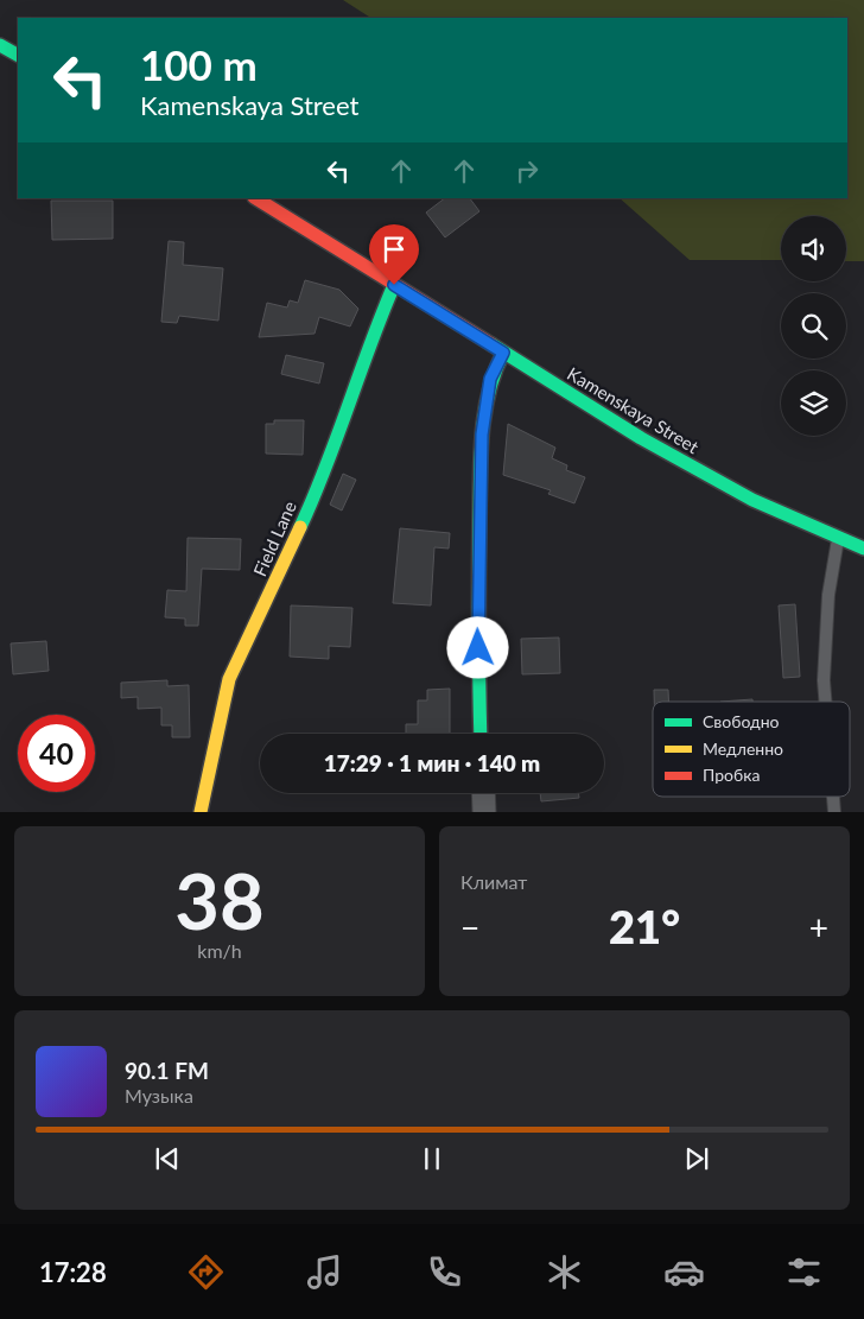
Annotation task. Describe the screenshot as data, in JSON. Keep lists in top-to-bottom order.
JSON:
{
  "streets": {
    "street": ["Kamenskaya Street", "Field Lane"]
  },
  "crossings": [
    ["Kamenskaya Street", "Field Lane"]
  ],
  "legend": ["Свободно", "Медленно", "Пробка"],
  "page": {
    "turn": ["100 m", "Kamenskaya Street"],
    "limit": "40",
    "trip": "17:29 · 1 мин · 140 m",
    "tile": [
      ["38", "km/h"],
      "Климат"
    ],
    "heat": ["−", "21°", "+"],
    "song": ["90.1 FM", "Музыка"],
    "tabs": "17:28"
  }
}
